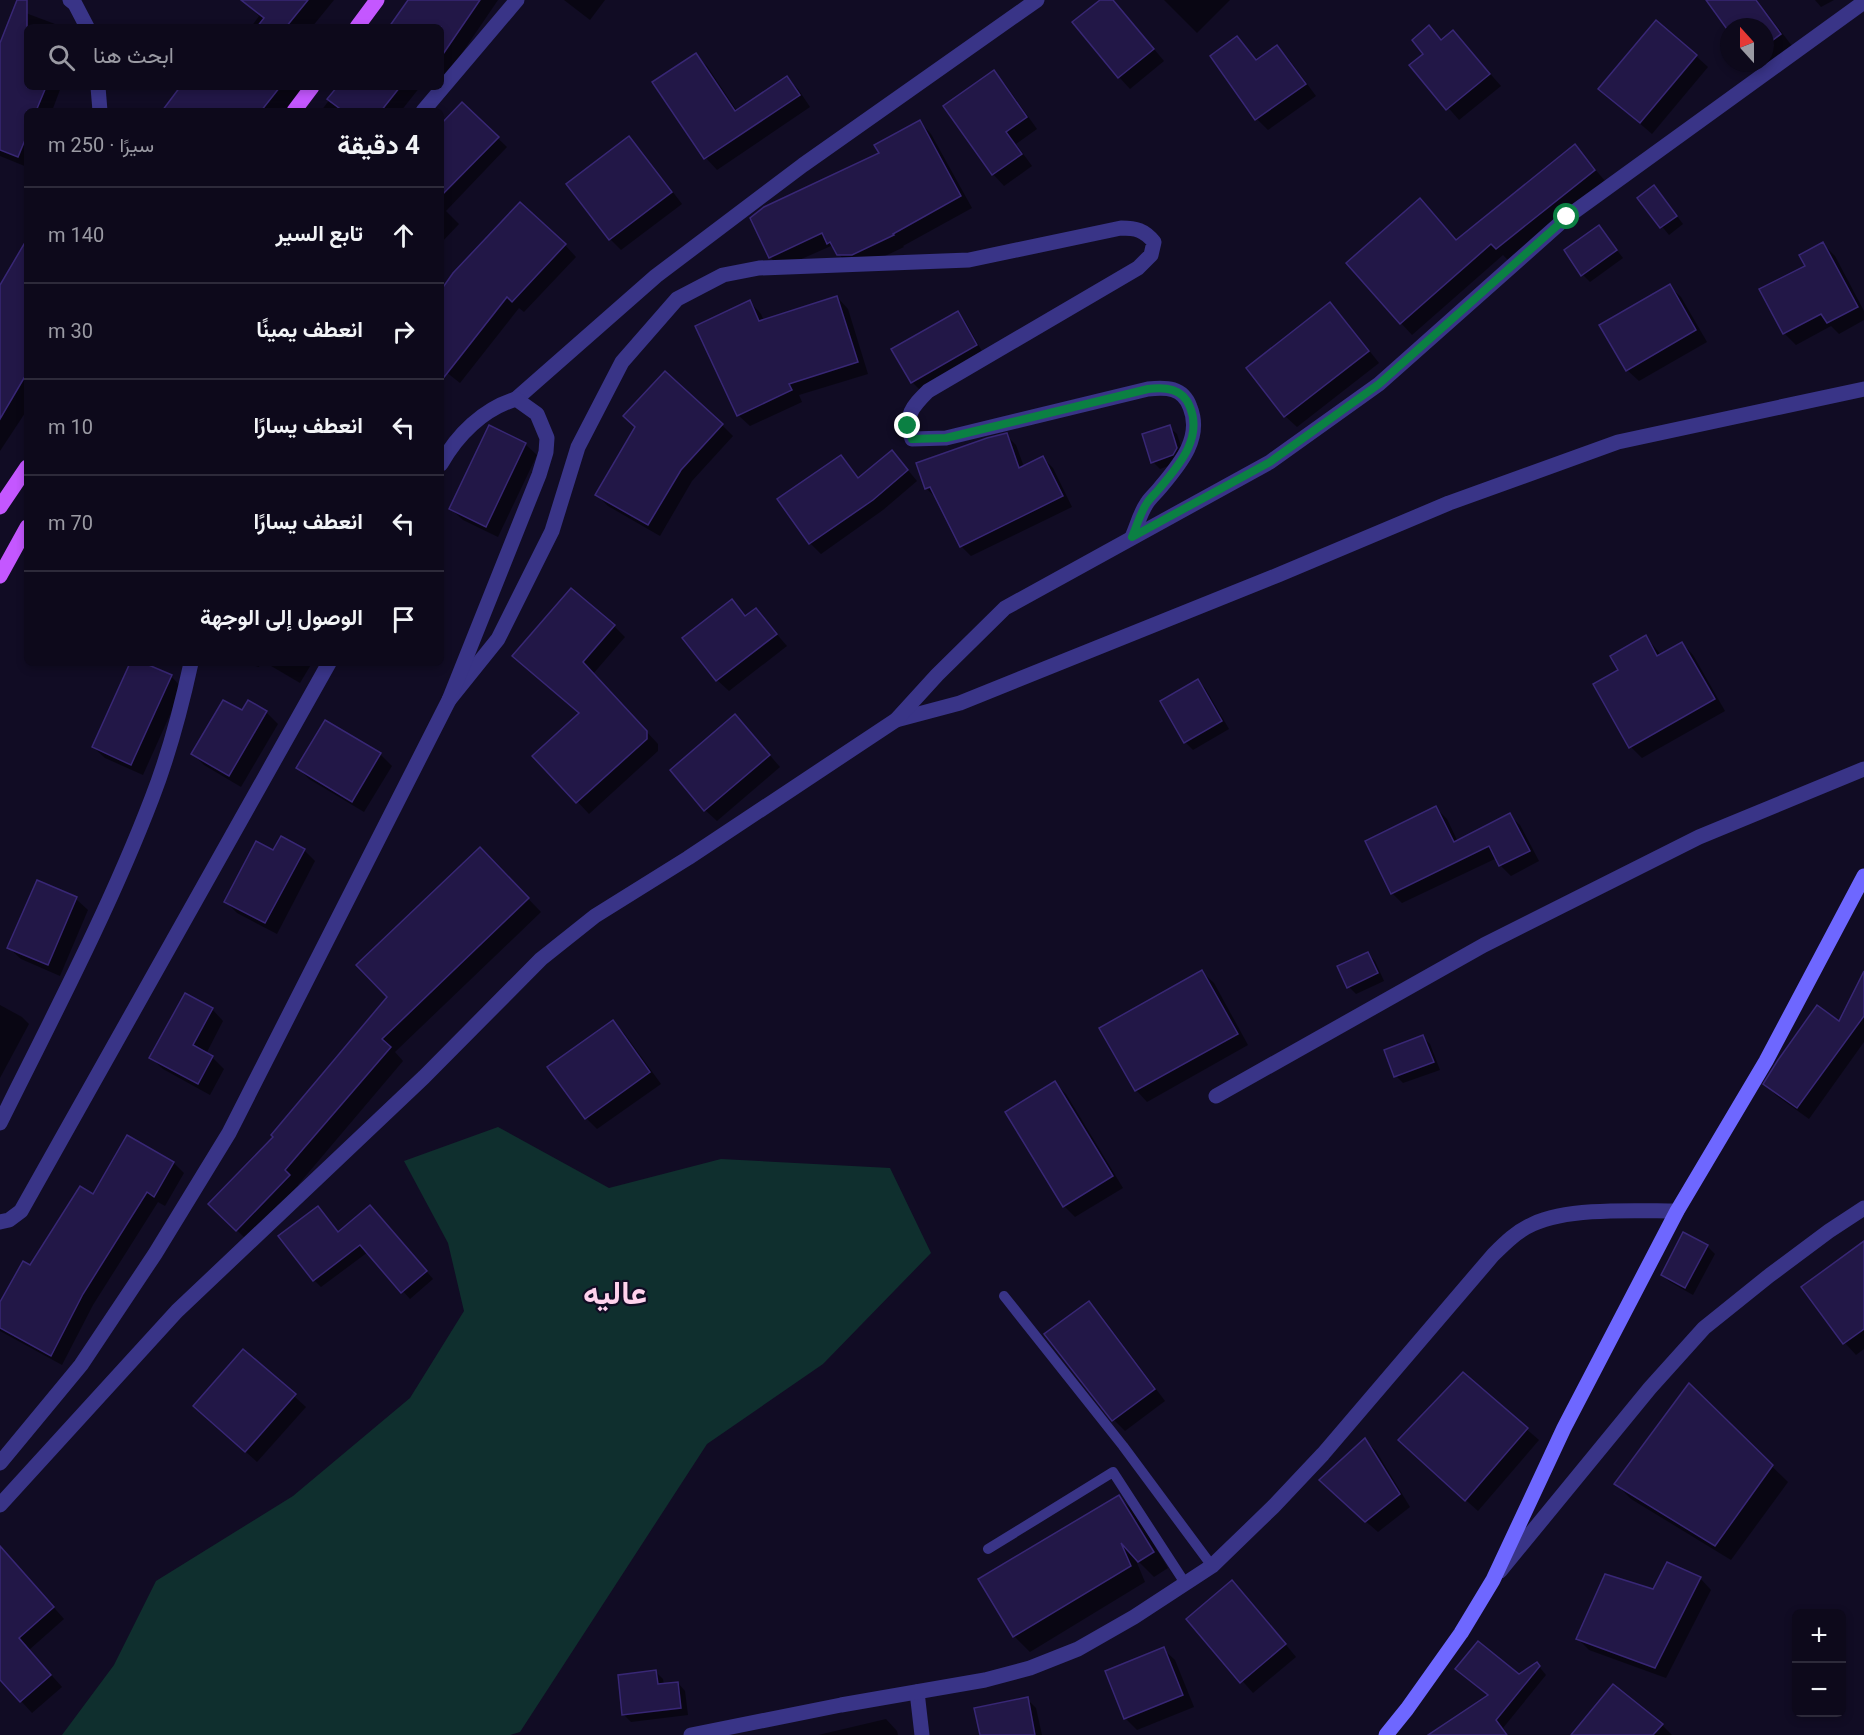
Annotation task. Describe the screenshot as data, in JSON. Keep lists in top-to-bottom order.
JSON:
{
  "districts": ["عاليه"],
  "north": "top",
  "page": {
    "search": "ابحث هنا",
    "heading": ["4 دقيقة", "سيرًا · 250 m"],
    "list": [
      ["تابع السير", "140 m"],
      ["انعطف يمينًا", "30 m"],
      ["انعطف يسارًا", "10 m"],
      ["انعطف يسارًا", "70 m"],
      "الوصول إلى الوجهة"
    ],
    "map_buttons": ["+", "−"]
  }
}
